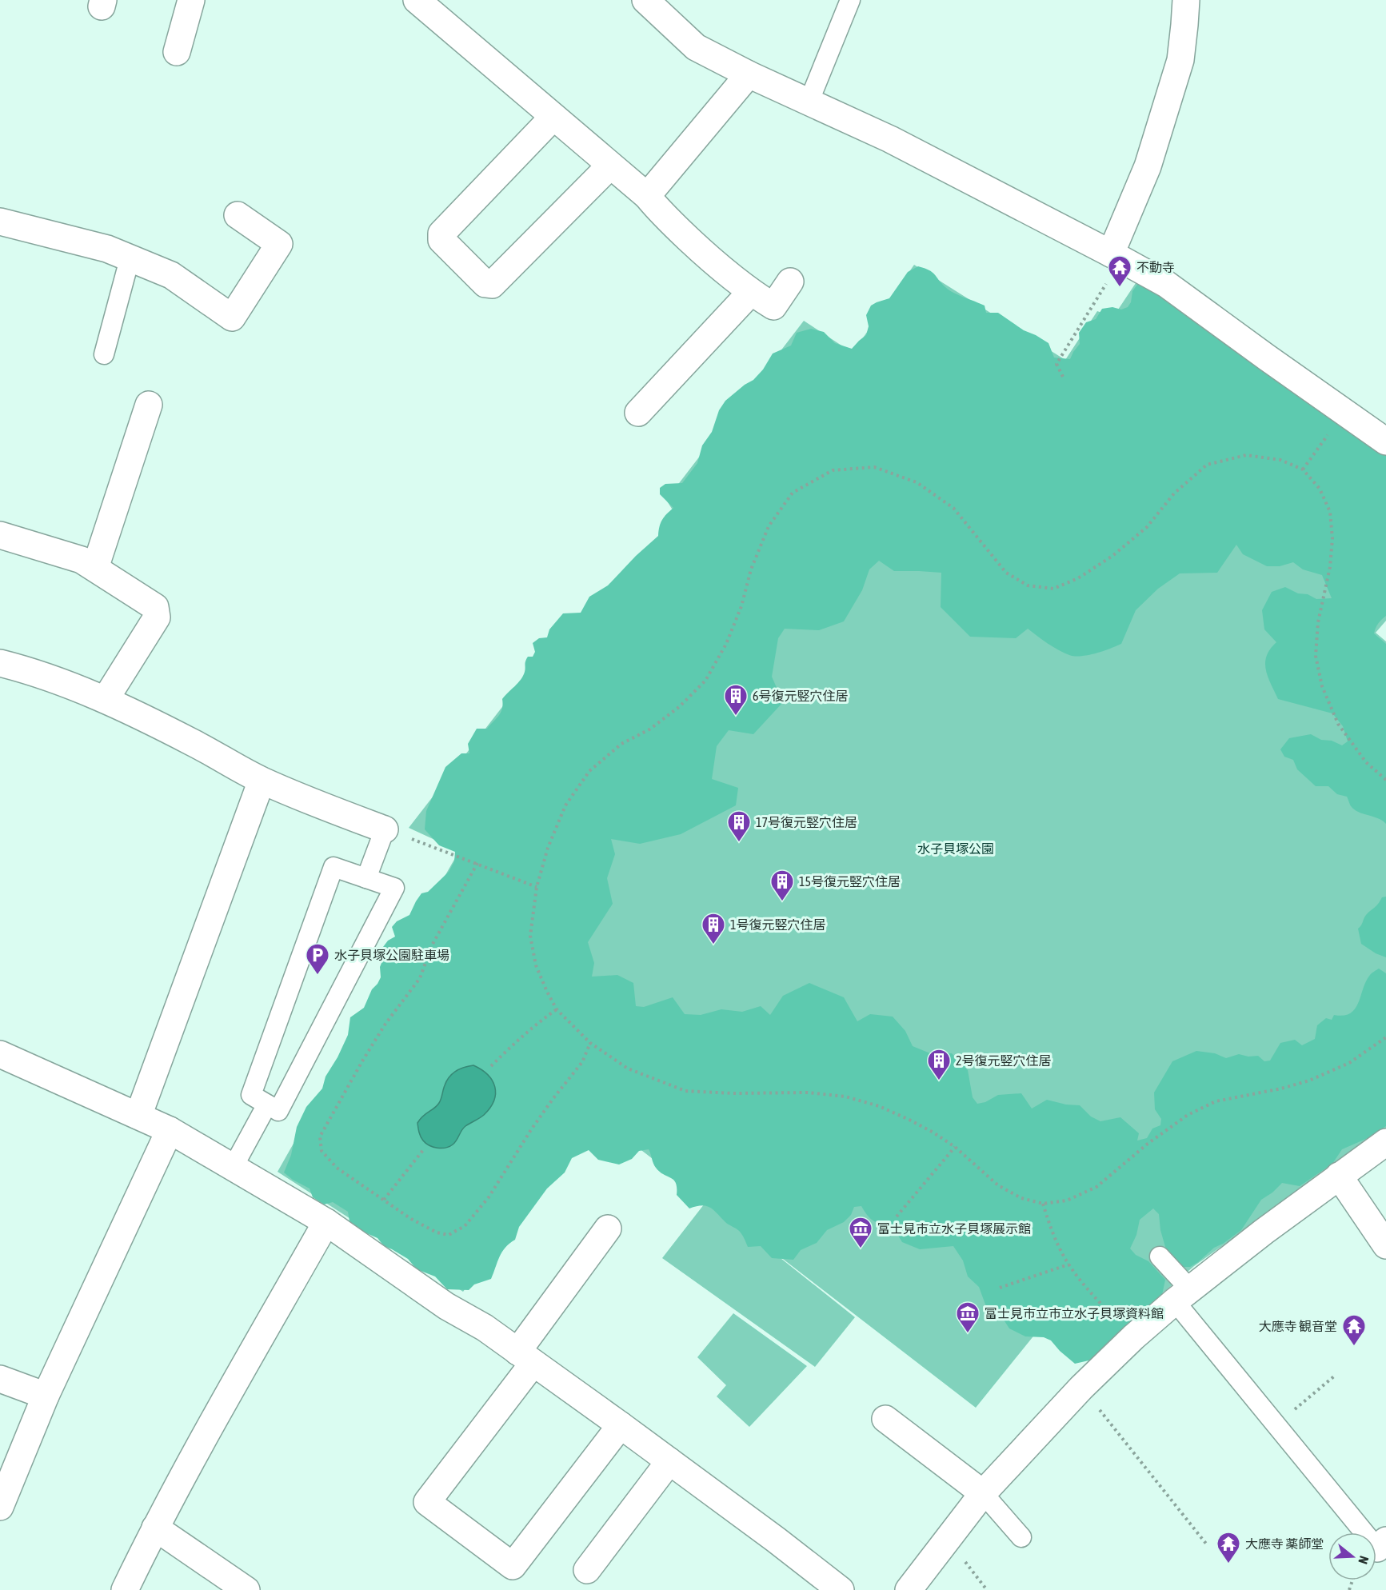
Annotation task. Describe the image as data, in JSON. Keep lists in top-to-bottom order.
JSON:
{
  "parks": ["水子貝塚公園"],
  "places": {
    "temple": ["不動寺", "大應寺 観音堂", "大應寺 薬師堂"],
    "building": [
      "6号復元竪穴住居",
      "17号復元竪穴住居",
      "15号復元竪穴住居",
      "1号復元竪穴住居",
      "2号復元竪穴住居"
    ],
    "parking": ["水子貝塚公園駐車場"],
    "museum": ["富士見市立水子貝塚展示館", "富士見市立市立水子貝塚資料館"]
  },
  "north": "right"
}
